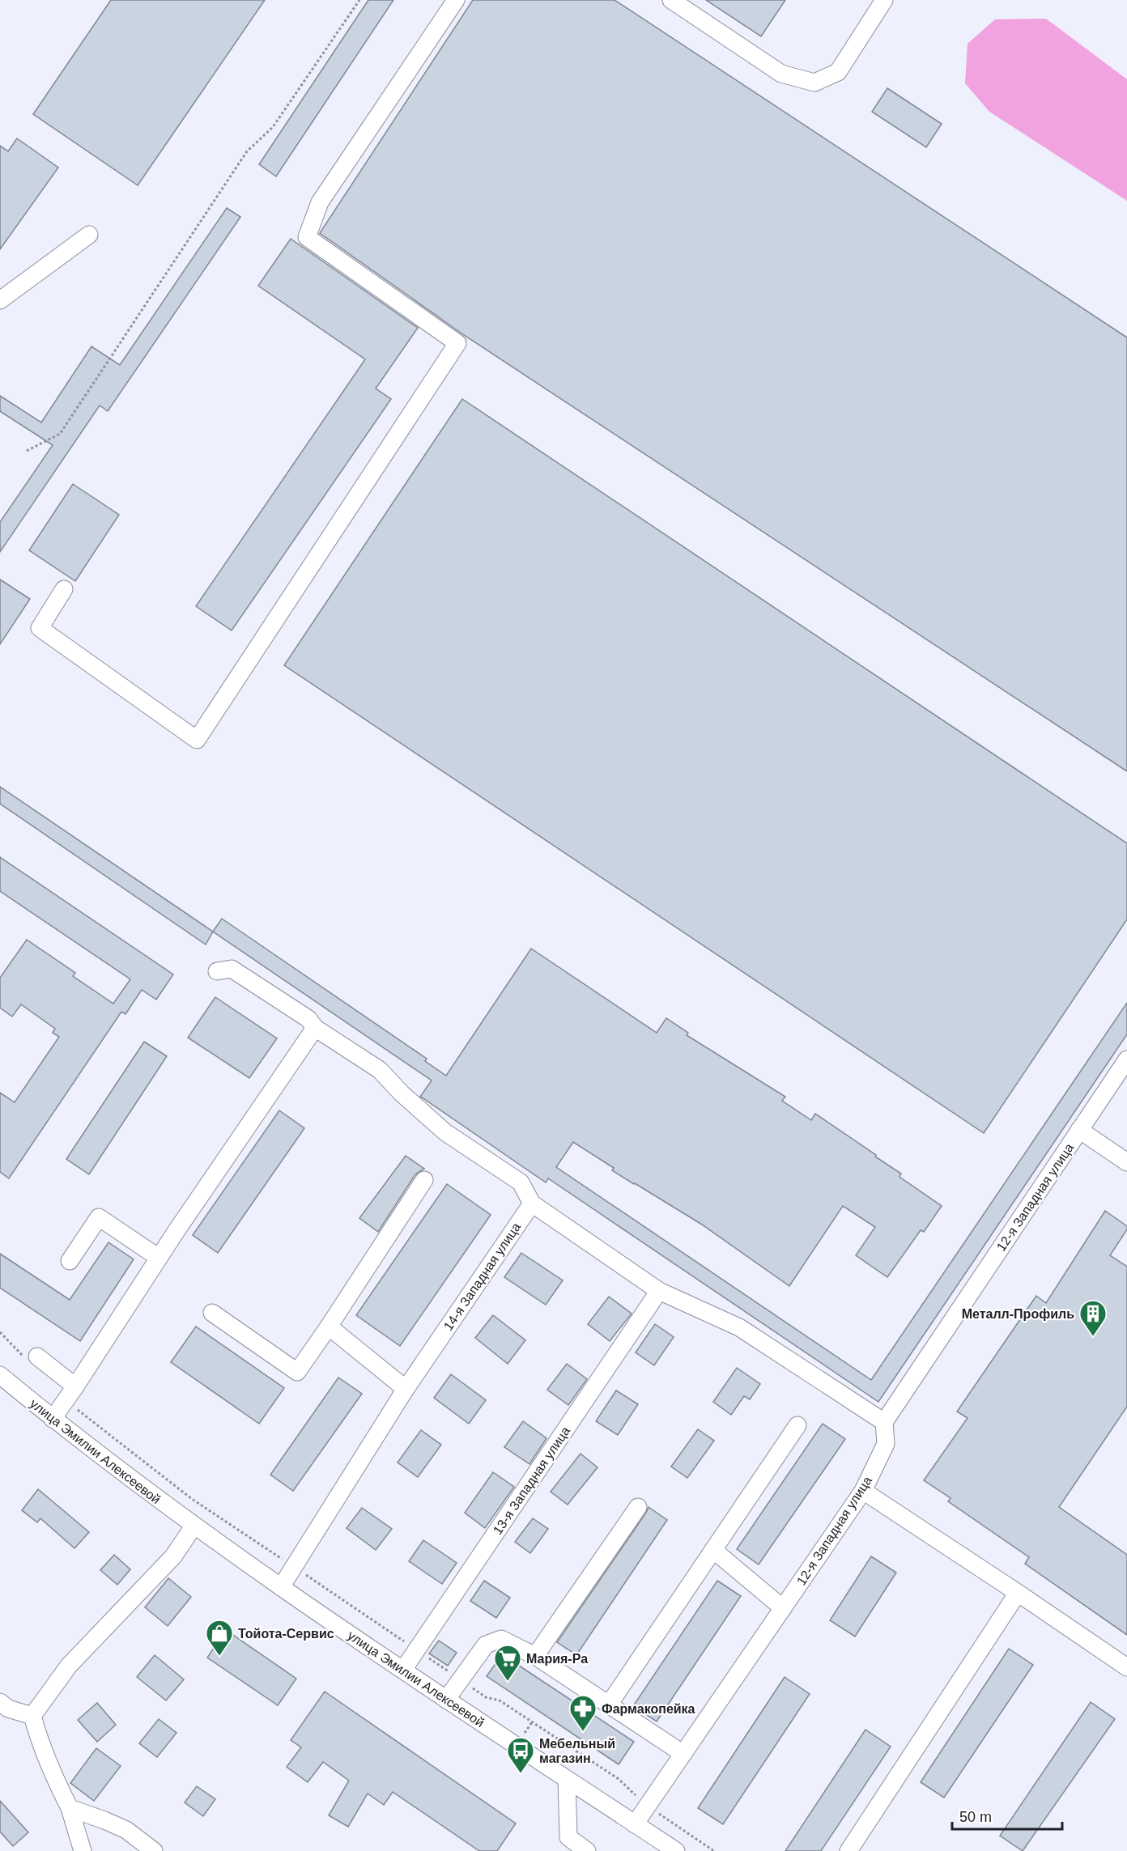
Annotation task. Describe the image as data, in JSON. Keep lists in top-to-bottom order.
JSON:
{
  "streets": {
    "street": [
      "12-я Западная улица",
      "14-я Западная улица",
      "улица Эмилии Алексеевой",
      "13-я Западная улица"
    ]
  },
  "crossings": [
    ["12-я Западная улица", "улица Эмилии Алексеевой"],
    ["14-я Западная улица", "улица Эмилии Алексеевой"],
    ["улица Эмилии Алексеевой", "13-я Западная улица"]
  ],
  "places": {
    "building": ["Металл-Профиль"],
    "shop": ["Тойота-Сервис"],
    "supermarket": ["Мария-Ра"],
    "pharmacy": ["Фармакопейка"],
    "bus stop": ["Мебельный магазин"]
  },
  "scale_bar": "50 m"
}
